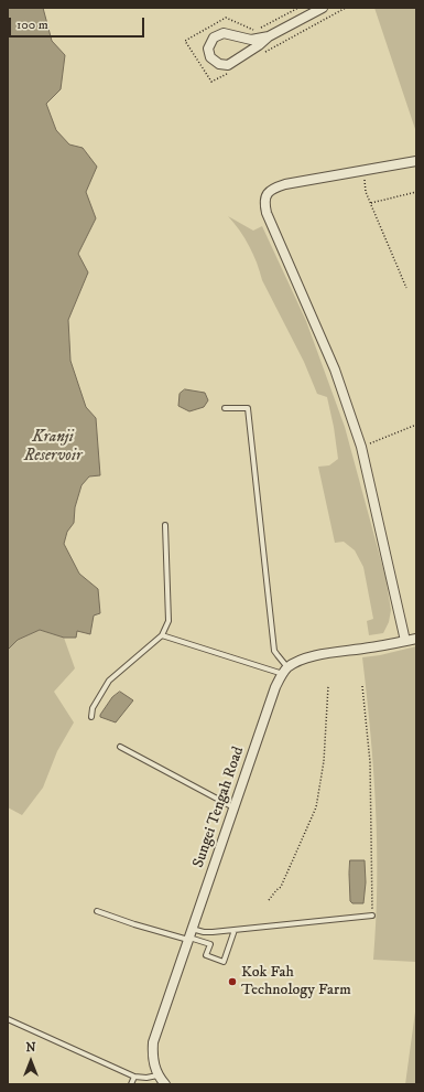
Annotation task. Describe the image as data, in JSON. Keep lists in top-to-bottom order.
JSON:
{
  "streets": {
    "street": ["Sungei Tengah Road"]
  },
  "water": ["Kranji Reservoir"],
  "places": ["Kok Fah Technology Farm"],
  "scale_bar": "100 m",
  "north": "top"
}
